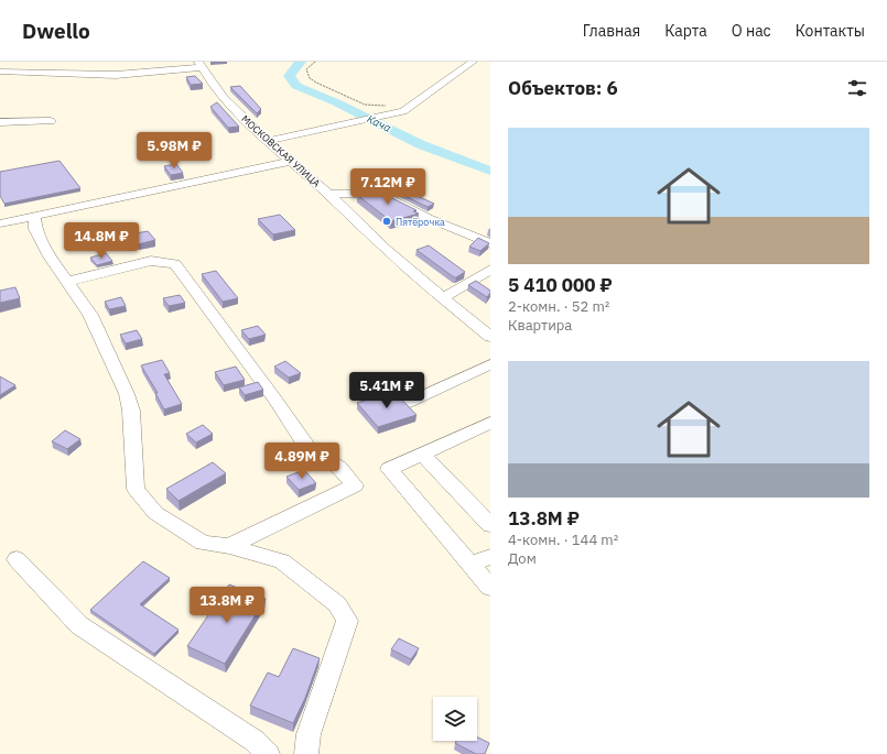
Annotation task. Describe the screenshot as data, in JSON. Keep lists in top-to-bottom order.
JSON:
{
  "streets": {
    "street": ["МОСКОВСКАЯ УЛИЦА"]
  },
  "water": ["Кача"],
  "places": ["Пятёрочка"],
  "page": {
    "header": "Dwello",
    "nav": [
      "Главная",
      "Карта",
      "О нас",
      "Контакты"
    ],
    "heading": "Объектов: 6",
    "list": [
      {
        "name": "5 410 000 ₽",
        "note": "2-комн. · 52 m² · Квартира"
      },
      {
        "name": "13.8M ₽",
        "note": "4-комн. · 144 m² · Дом"
      }
    ],
    "price": [
      "5.98M ₽",
      "7.12M ₽",
      "14.8M ₽",
      "5.41M ₽",
      "4.89M ₽",
      "13.8M ₽"
    ]
  }
}
